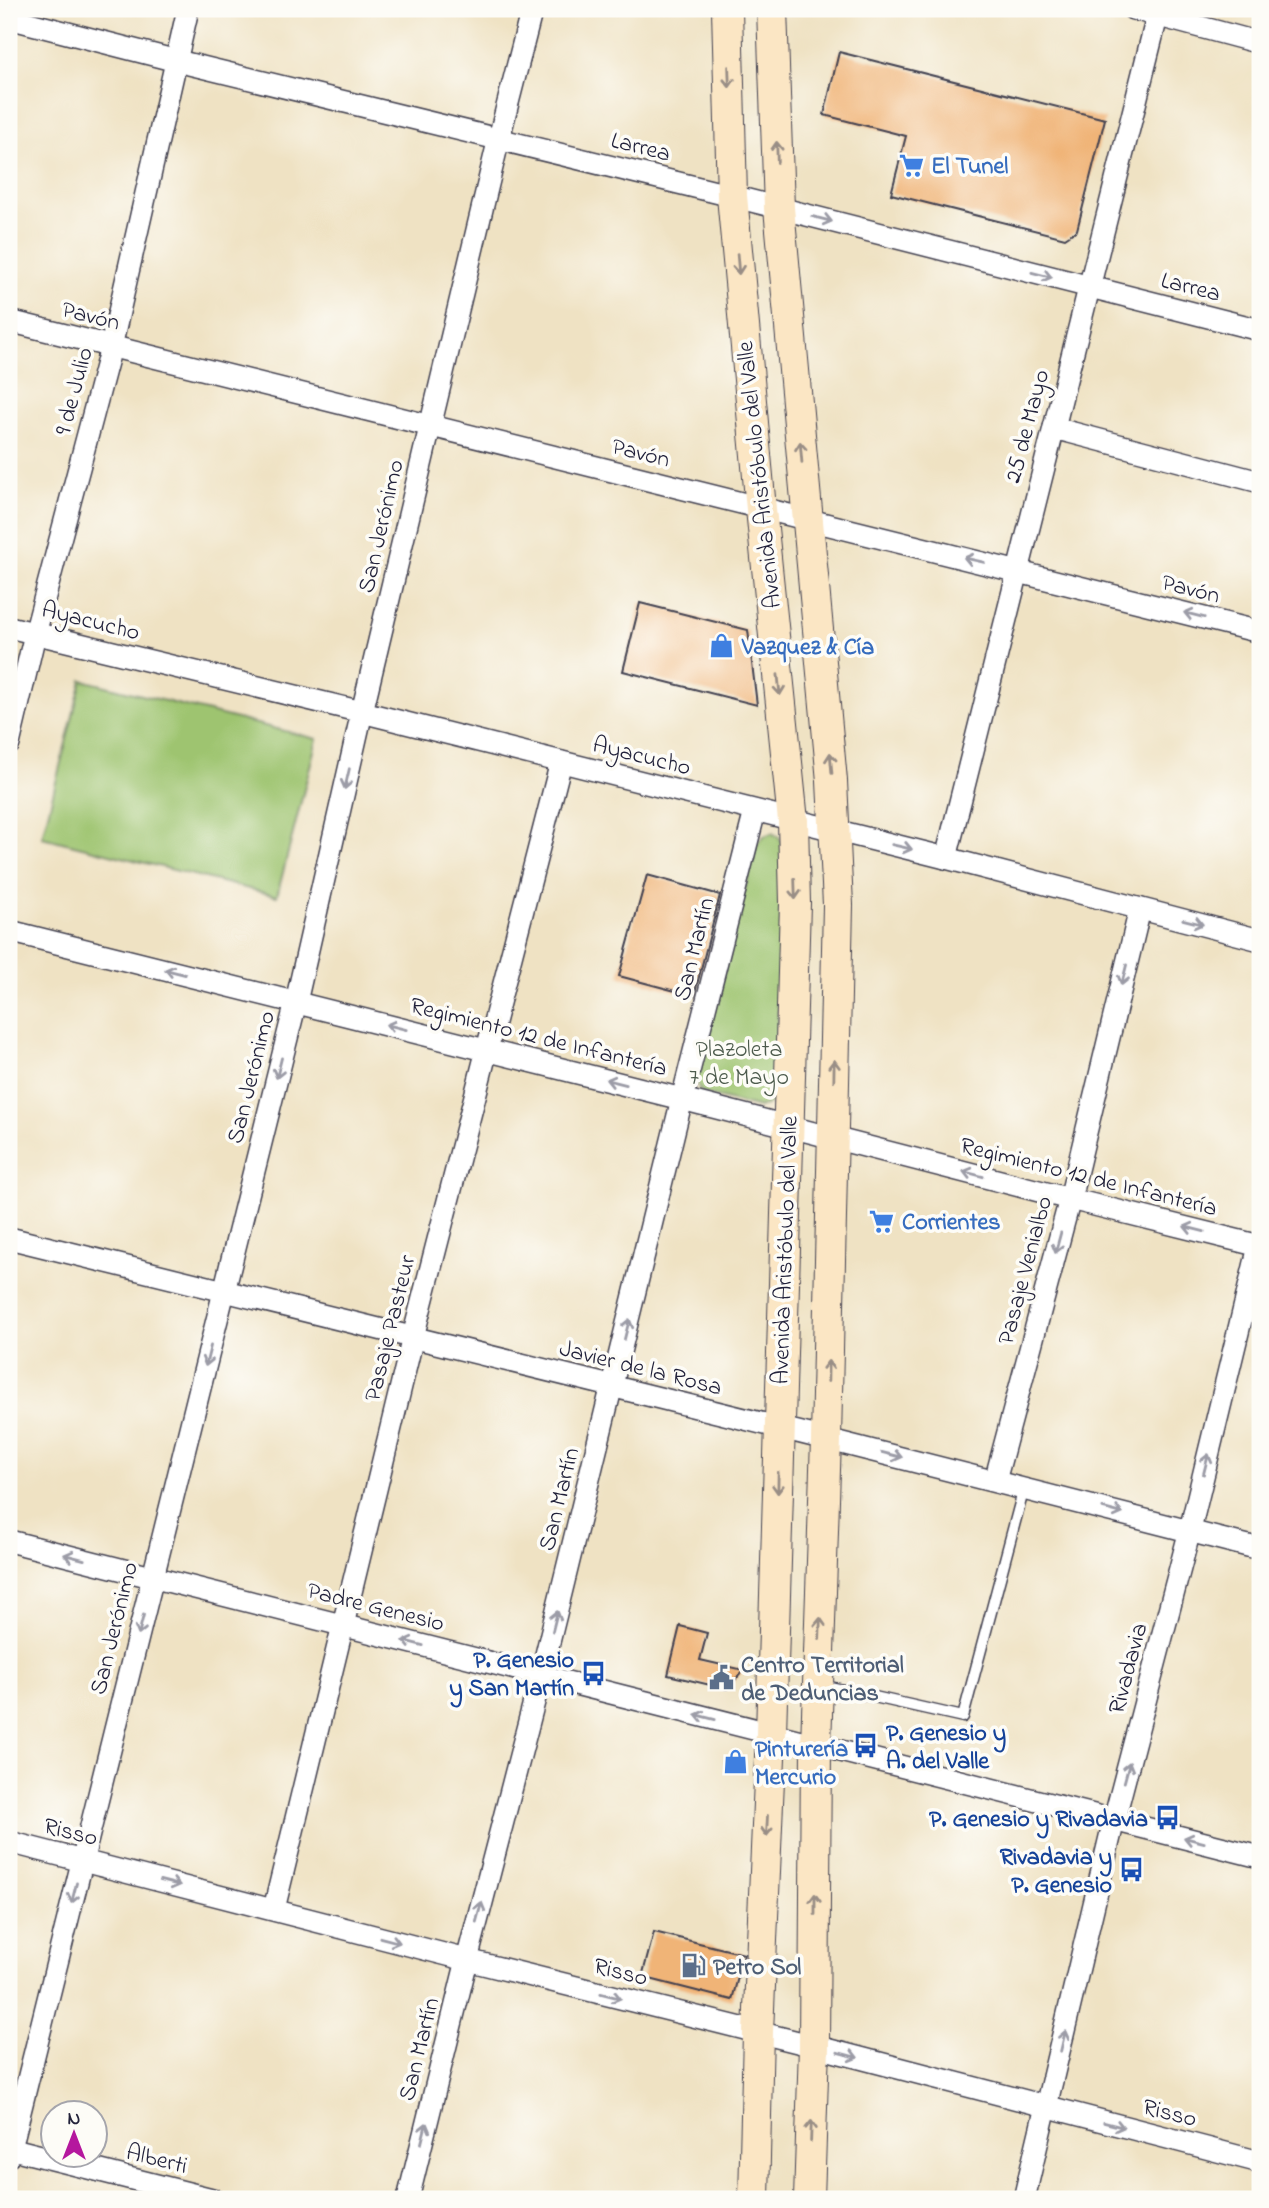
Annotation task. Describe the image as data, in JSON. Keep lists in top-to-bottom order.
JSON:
{
  "streets": {
    "main road": ["Avenida Aristóbulo del Valle"],
    "street": [
      "Larrea",
      "Pavón",
      "9 de Julio",
      "25 de Mayo",
      "San Jerónimo",
      "Ayacucho",
      "San Martín",
      "Regimiento 12 de Infantería",
      "Pasaje Venialbo",
      "Pasaje Pasteur",
      "Javier de la Rosa",
      "Padre Genesio",
      "Rivadavia",
      "Risso",
      "Alberti"
    ]
  },
  "crossings": [
    ["Larrea", "9 de Julio"],
    ["Larrea", "25 de Mayo"],
    ["Larrea", "Avenida Aristóbulo del Valle"],
    ["Larrea", "San Jerónimo"],
    ["Pavón", "9 de Julio"],
    ["Pavón", "25 de Mayo"],
    ["Pavón", "Avenida Aristóbulo del Valle"],
    ["Pavón", "San Jerónimo"],
    ["9 de Julio", "Ayacucho"],
    ["25 de Mayo", "Ayacucho"],
    ["Avenida Aristóbulo del Valle", "Ayacucho"],
    ["Avenida Aristóbulo del Valle", "Regimiento 12 de Infantería"],
    ["Avenida Aristóbulo del Valle", "Javier de la Rosa"],
    ["Avenida Aristóbulo del Valle", "Padre Genesio"],
    ["Avenida Aristóbulo del Valle", "Risso"],
    ["San Jerónimo", "Ayacucho"],
    ["San Jerónimo", "Regimiento 12 de Infantería"],
    ["San Jerónimo", "Javier de la Rosa"],
    ["San Jerónimo", "Padre Genesio"],
    ["San Jerónimo", "Risso"],
    ["San Jerónimo", "Alberti"],
    ["Ayacucho", "San Martín"],
    ["Ayacucho", "Pasaje Venialbo"],
    ["Ayacucho", "Pasaje Pasteur"],
    ["San Martín", "Regimiento 12 de Infantería"],
    ["San Martín", "Javier de la Rosa"],
    ["San Martín", "Padre Genesio"],
    ["San Martín", "Risso"],
    ["Regimiento 12 de Infantería", "Pasaje Venialbo"],
    ["Regimiento 12 de Infantería", "Pasaje Pasteur"],
    ["Regimiento 12 de Infantería", "Rivadavia"],
    ["Pasaje Venialbo", "Javier de la Rosa"],
    ["Pasaje Pasteur", "Javier de la Rosa"],
    ["Pasaje Pasteur", "Padre Genesio"],
    ["Pasaje Pasteur", "Risso"],
    ["Javier de la Rosa", "Rivadavia"],
    ["Padre Genesio", "Rivadavia"],
    ["Rivadavia", "Risso"]
  ],
  "one_way": [
    "San Jerónimo",
    "San Martín",
    "Regimiento 12 de Infantería",
    "Pasaje Venialbo",
    "Padre Genesio",
    "Rivadavia",
    "Risso"
  ],
  "parks": ["Plazoleta 7 de Mayo"],
  "places": {
    "supermarket": ["El Tunel", "Corrientes"],
    "shop": ["Vazquez & Cía", "Pinturería Mercurio"],
    "bus stop": [
      "P. Genesio y San Martín",
      "P. Genesio y A. del Valle",
      "P. Genesio y Rivadavia",
      "Rivadavia y P. Genesio"
    ],
    "public building": ["Centro Territorial de Deduncias"],
    "fuel station": ["Petro Sol"]
  },
  "north": "top"
}
